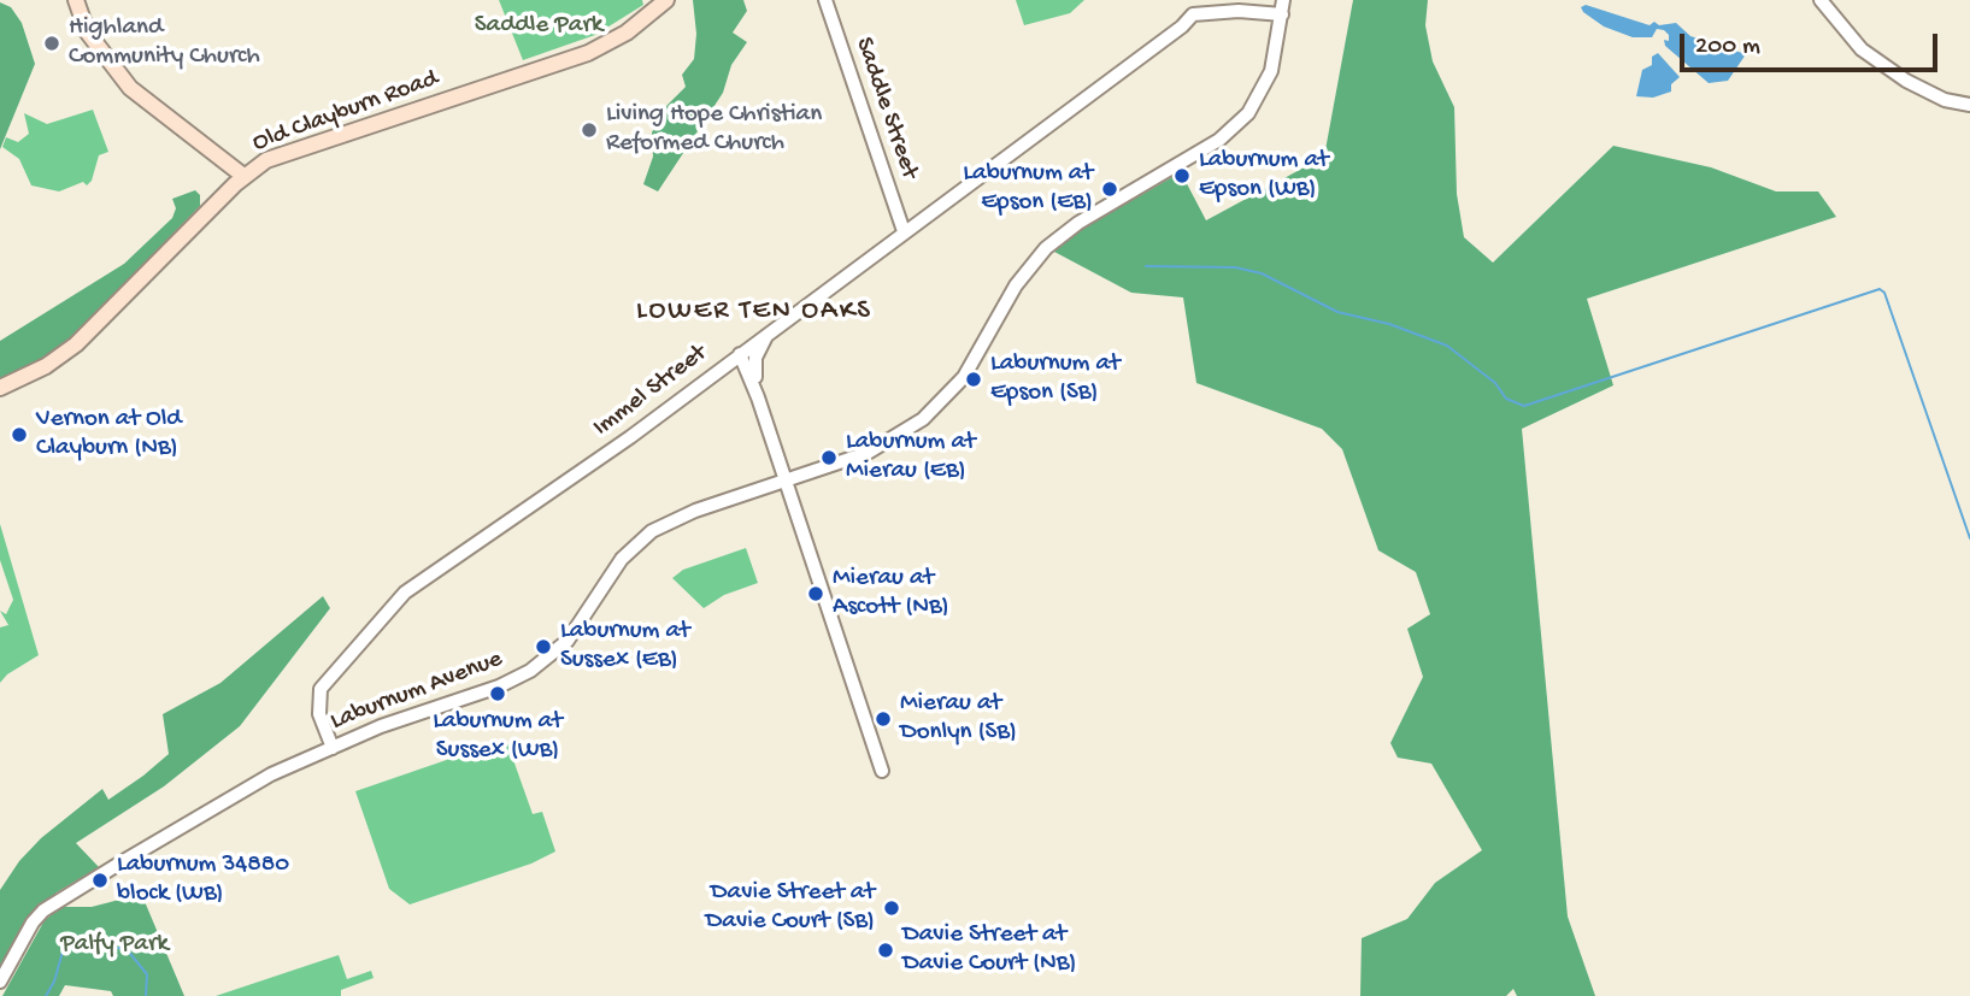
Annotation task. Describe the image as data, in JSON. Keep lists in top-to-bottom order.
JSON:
{
  "streets": {
    "main road": ["Old Clayburn Road"],
    "street": ["Saddle Street", "Immel Street", "Laburnum Avenue"]
  },
  "crossings": [
    ["Saddle Street", "Immel Street"],
    ["Immel Street", "Laburnum Avenue"]
  ],
  "districts": ["LOWER TEN OAKS"],
  "parks": ["Saddle Park", "Palfy Park"],
  "places": [
    "Highland Community Church",
    "Living Hope Christian Reformed Church",
    "Laburnum at Epson (WB)",
    "Laburnum at Epson (EB)",
    "Laburnum at Epson (SB)",
    "Vernon at Old Clayburn (NB)",
    "Laburnum at Mierau (EB)",
    "Mierau at Ascott (NB)",
    "Laburnum at Sussex (EB)",
    "Laburnum at Sussex (WB)",
    "Mierau at Donlyn (SB)",
    "Laburnum 34880 block (WB)",
    "Davie Street at Davie Court (SB)",
    "Davie Street at Davie Court (NB)"
  ],
  "scale_bar": "200 m"
}
